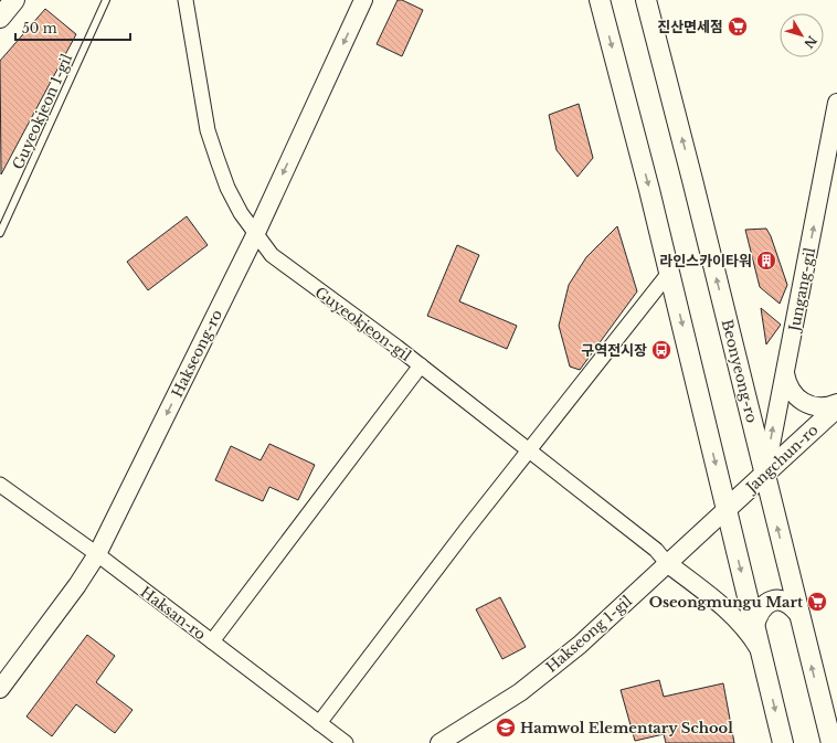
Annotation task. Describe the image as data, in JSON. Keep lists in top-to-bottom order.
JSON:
{
  "streets": {
    "main road": ["Beonyeong-ro", "Jangchun-ro"],
    "street": [
      "Jungang-gil",
      "Guyeokjeon-gil",
      "Hakseong-ro",
      "Haksan-ro",
      "Hakseong 1-gil"
    ],
    "lane": ["Guyeokjeon 1-gil"]
  },
  "crossings": [
    ["Jungang-gil", "Beonyeong-ro"],
    ["Jungang-gil", "Jangchun-ro"],
    ["Guyeokjeon-gil", "Hakseong-ro"],
    ["Guyeokjeon-gil", "Hakseong 1-gil"],
    ["Hakseong-ro", "Haksan-ro"],
    ["Beonyeong-ro", "Jangchun-ro"],
    ["Jangchun-ro", "Hakseong 1-gil"]
  ],
  "one_way": ["Jungang-gil", "Hakseong-ro"],
  "places": {
    "supermarket": ["진산면세점", "Oseongmungu Mart"],
    "building": ["라인스카이타워"],
    "bus stop": ["구역전시장"],
    "school or university": ["Hamwol Elementary School"]
  },
  "scale_bar": "50 m",
  "north": "bottom right"
}
